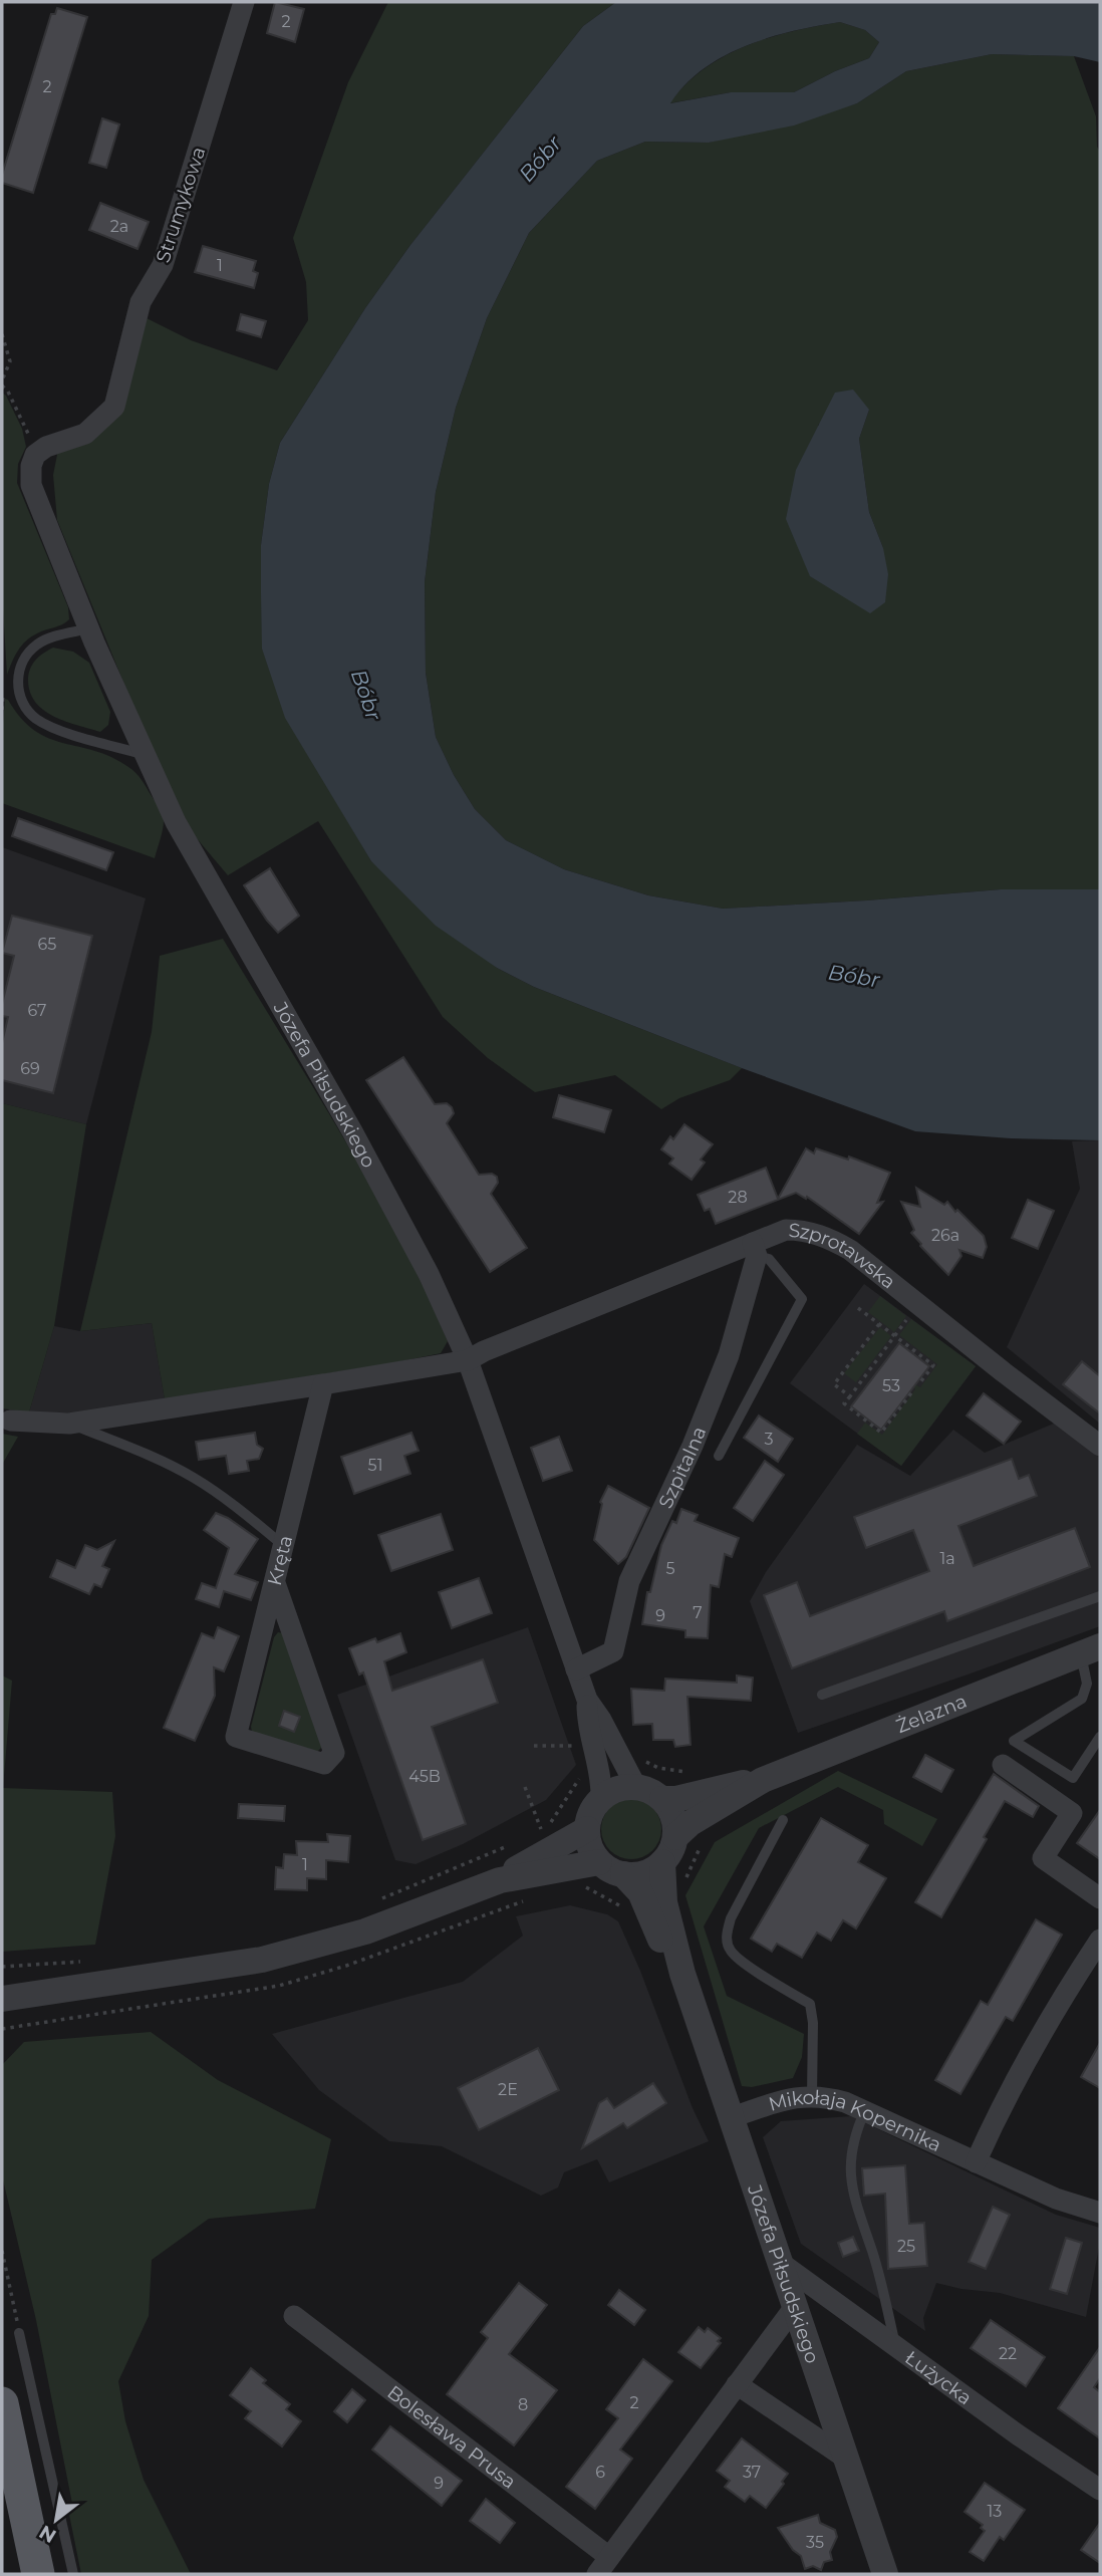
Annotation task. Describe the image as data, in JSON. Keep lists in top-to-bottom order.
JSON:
{
  "streets": {
    "street": [
      "Strumykowa",
      "Józefa Piłsudskiego",
      "Szprotawska",
      "Szpitalna",
      "Kręta",
      "Żelazna",
      "Mikołaja Kopernika",
      "Łużycka",
      "Bolesława Prusa"
    ]
  },
  "crossings": [
    ["Strumykowa", "Józefa Piłsudskiego"],
    ["Józefa Piłsudskiego", "Szprotawska"],
    ["Józefa Piłsudskiego", "Szpitalna"],
    ["Józefa Piłsudskiego", "Mikołaja Kopernika"],
    ["Józefa Piłsudskiego", "Łużycka"],
    ["Józefa Piłsudskiego", "Bolesława Prusa"],
    ["Szprotawska", "Szpitalna"]
  ],
  "water": ["Bóbr"],
  "house_numbers": [
    "2",
    "2",
    "2a",
    "1",
    "65",
    "67",
    "69",
    "28",
    "26a",
    "53",
    "3",
    "51",
    "1a",
    "5",
    "7",
    "9",
    "45B",
    "1",
    "2E",
    "25",
    "22",
    "2",
    "8",
    "6",
    "37",
    "9",
    "13",
    "35"
  ],
  "north": "bottom left"
}
